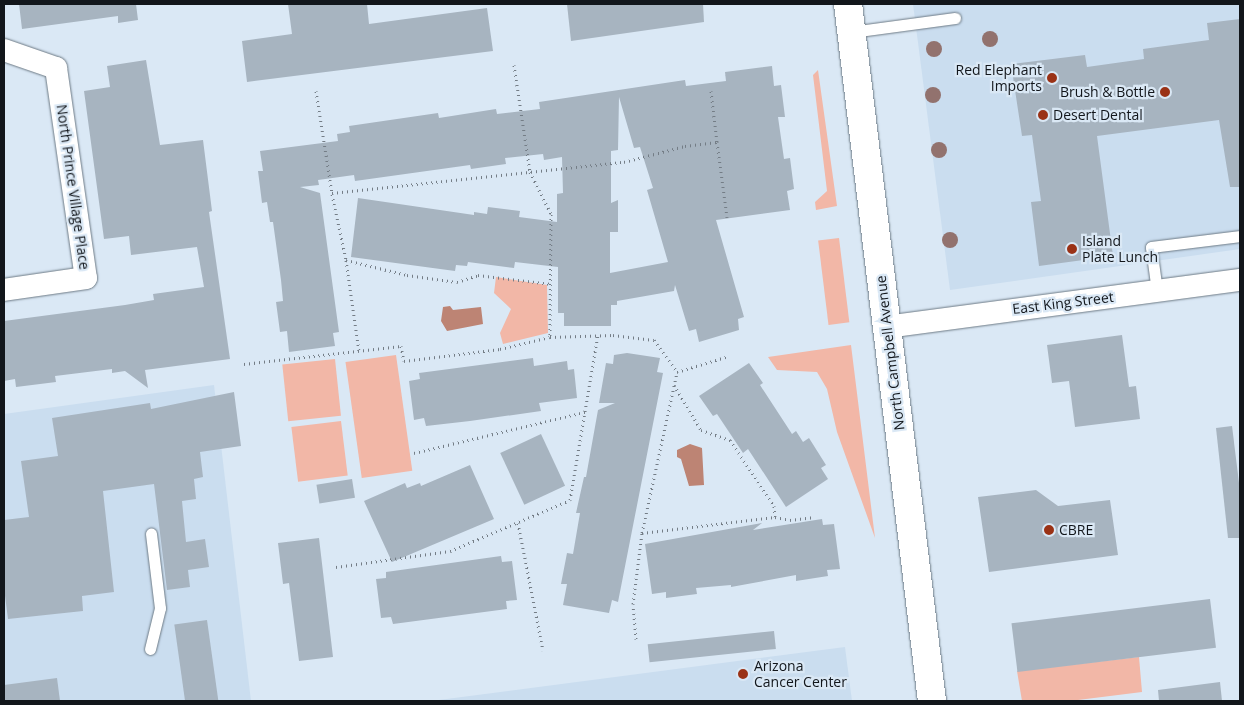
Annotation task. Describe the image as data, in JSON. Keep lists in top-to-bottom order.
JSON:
{
  "streets": {
    "main road": ["North Campbell Avenue"],
    "street": ["North Prince Village Place", "East King Street"]
  },
  "crossings": [
    ["East King Street", "North Campbell Avenue"]
  ],
  "places": [
    "Red Elephant Imports",
    "Brush & Bottle",
    "Desert Dental",
    "Island Plate Lunch",
    "CBRE",
    "Arizona Cancer Center"
  ]
}
